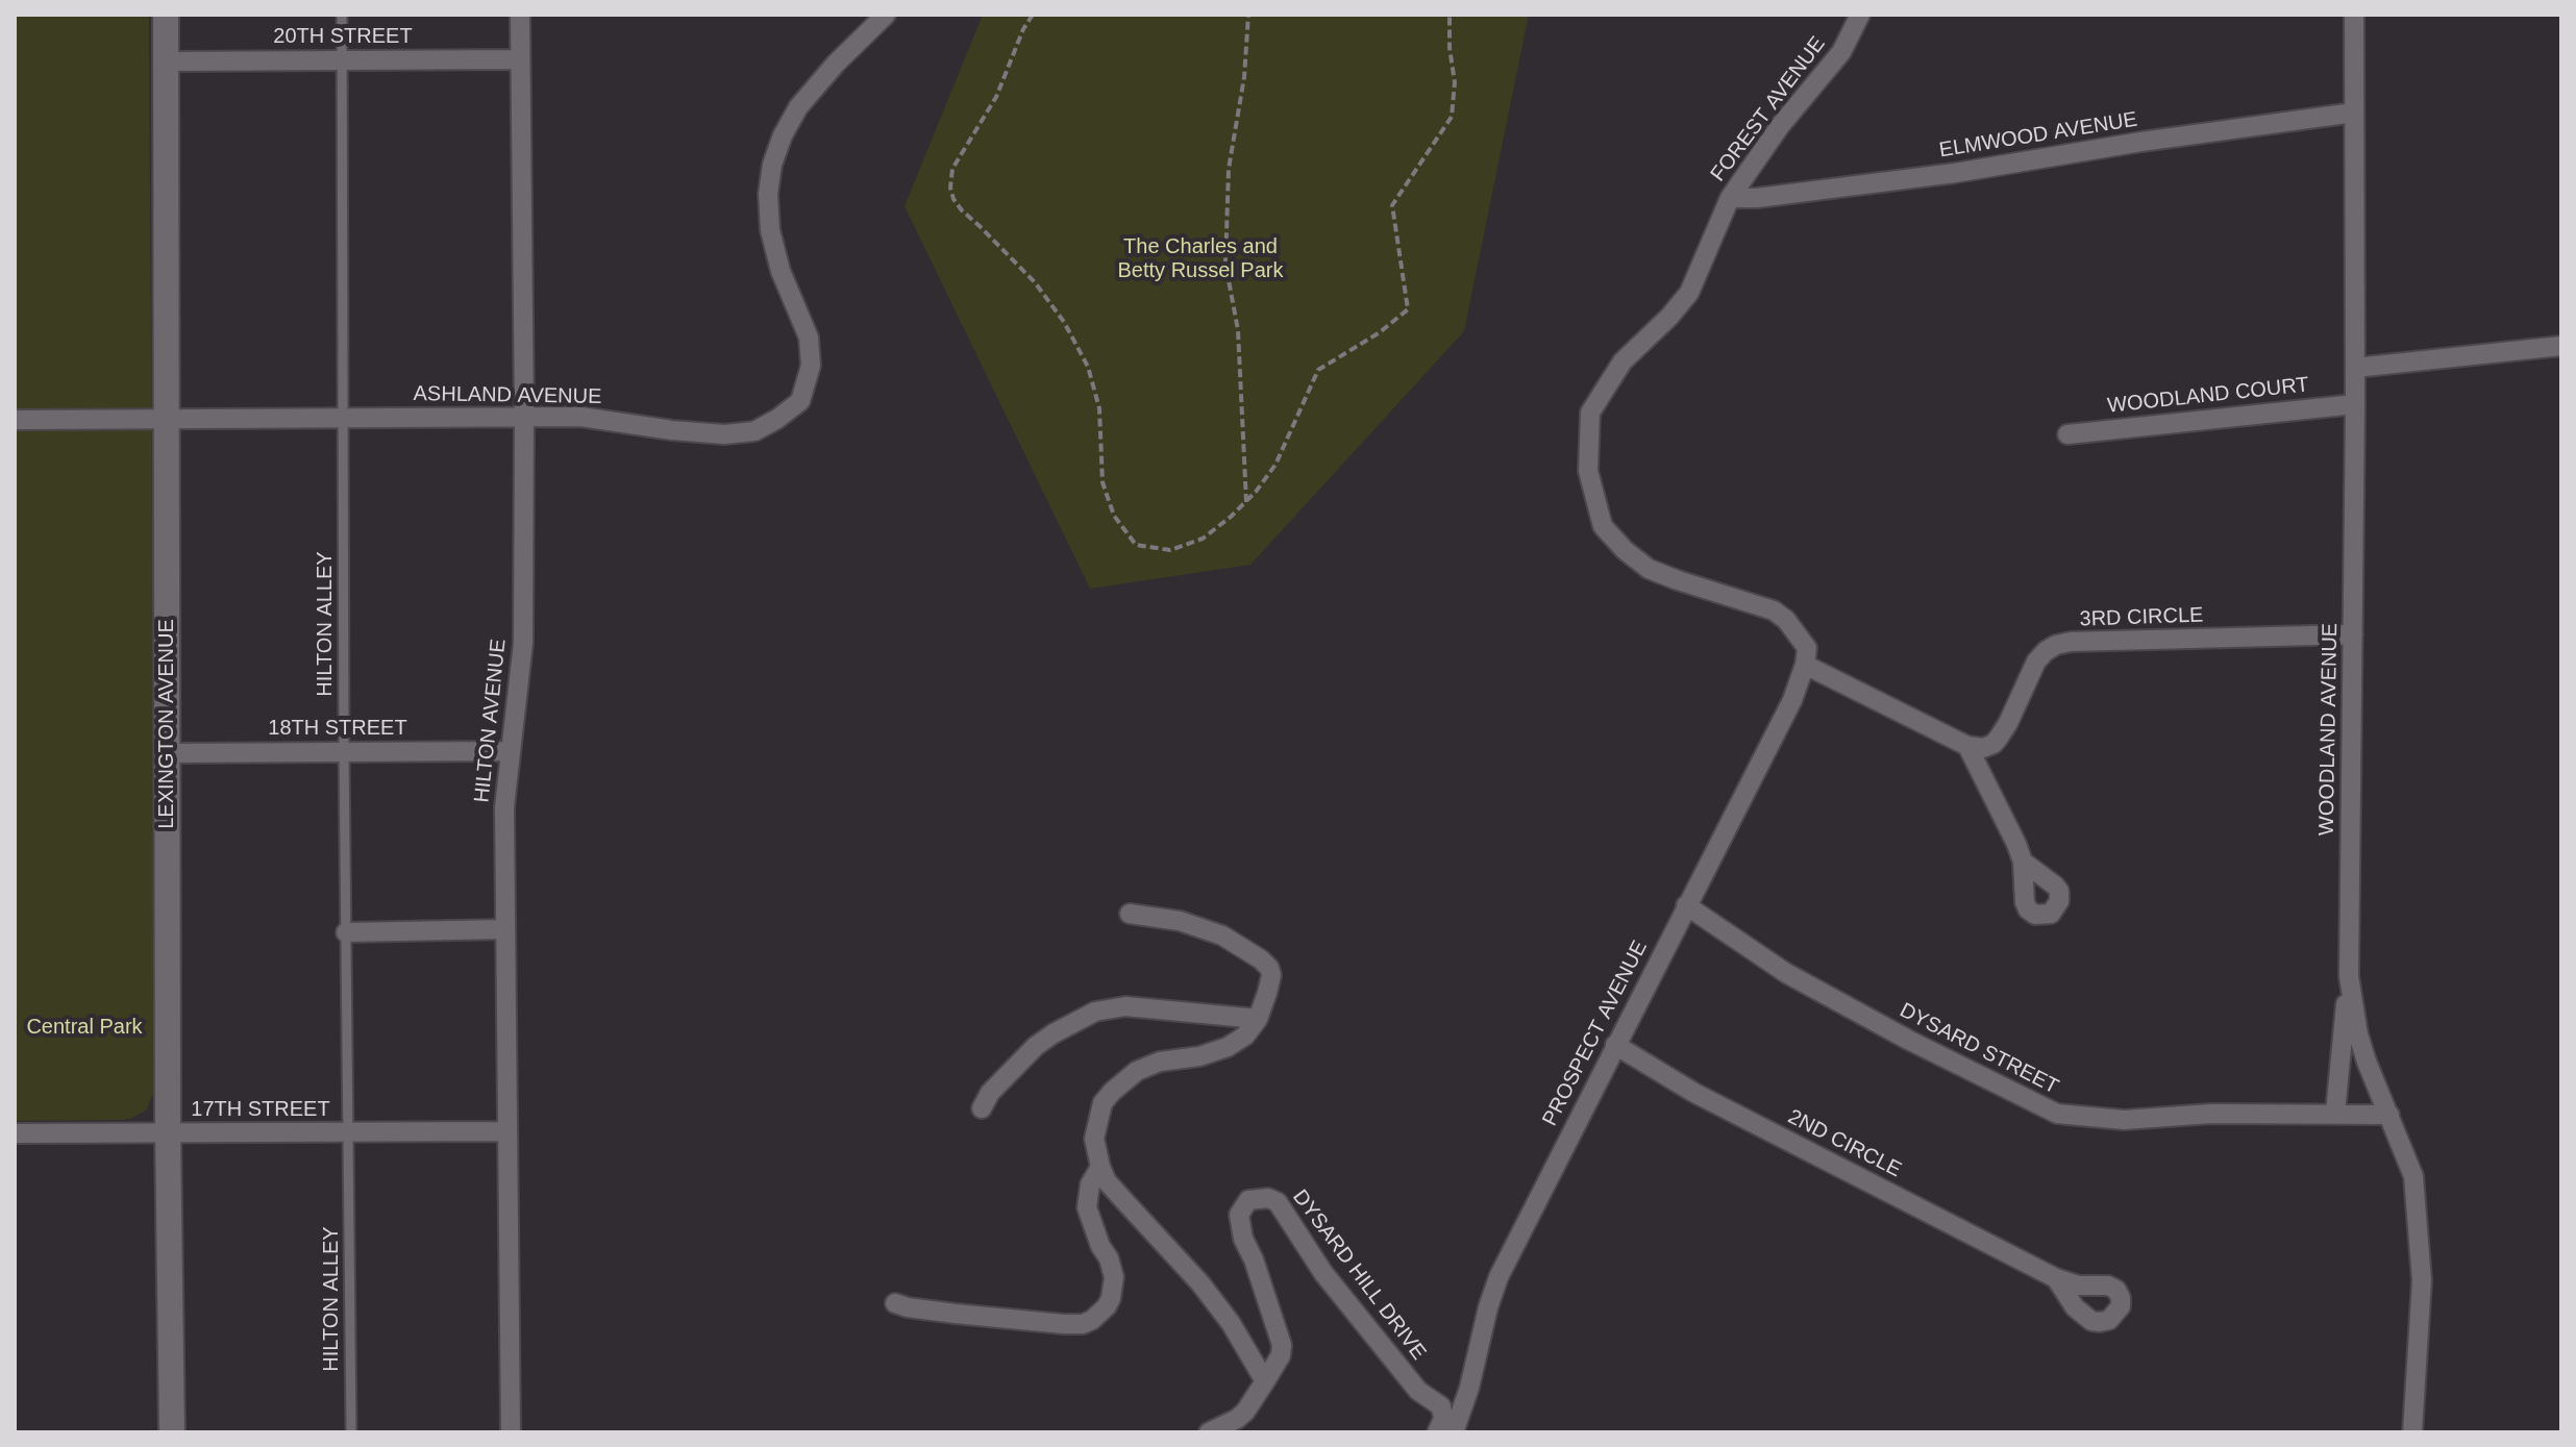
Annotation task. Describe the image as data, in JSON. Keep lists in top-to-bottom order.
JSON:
{
  "streets": {
    "street": [
      "20TH STREET",
      "FOREST AVENUE",
      "ELMWOOD AVENUE",
      "ASHLAND AVENUE",
      "WOODLAND COURT",
      "3RD CIRCLE",
      "HILTON AVENUE",
      "LEXINGTON AVENUE",
      "18TH STREET",
      "WOODLAND AVENUE",
      "PROSPECT AVENUE",
      "DYSARD STREET",
      "17TH STREET",
      "2ND CIRCLE",
      "DYSARD HILL DRIVE"
    ],
    "lane": ["HILTON ALLEY"]
  },
  "crossings": [
    ["20TH STREET", "HILTON ALLEY"],
    ["20TH STREET", "HILTON AVENUE"],
    ["20TH STREET", "LEXINGTON AVENUE"],
    ["FOREST AVENUE", "ELMWOOD AVENUE"],
    ["FOREST AVENUE", "PROSPECT AVENUE"],
    ["ELMWOOD AVENUE", "WOODLAND AVENUE"],
    ["ASHLAND AVENUE", "HILTON ALLEY"],
    ["ASHLAND AVENUE", "HILTON AVENUE"],
    ["ASHLAND AVENUE", "LEXINGTON AVENUE"],
    ["WOODLAND COURT", "WOODLAND AVENUE"],
    ["3RD CIRCLE", "WOODLAND AVENUE"],
    ["HILTON ALLEY", "18TH STREET"],
    ["HILTON ALLEY", "17TH STREET"],
    ["HILTON AVENUE", "18TH STREET"],
    ["HILTON AVENUE", "17TH STREET"],
    ["LEXINGTON AVENUE", "18TH STREET"],
    ["LEXINGTON AVENUE", "17TH STREET"],
    ["WOODLAND AVENUE", "DYSARD STREET"],
    ["PROSPECT AVENUE", "DYSARD STREET"],
    ["PROSPECT AVENUE", "2ND CIRCLE"]
  ],
  "parks": ["The Charles and Betty Russel Park", "Central Park"]
}
